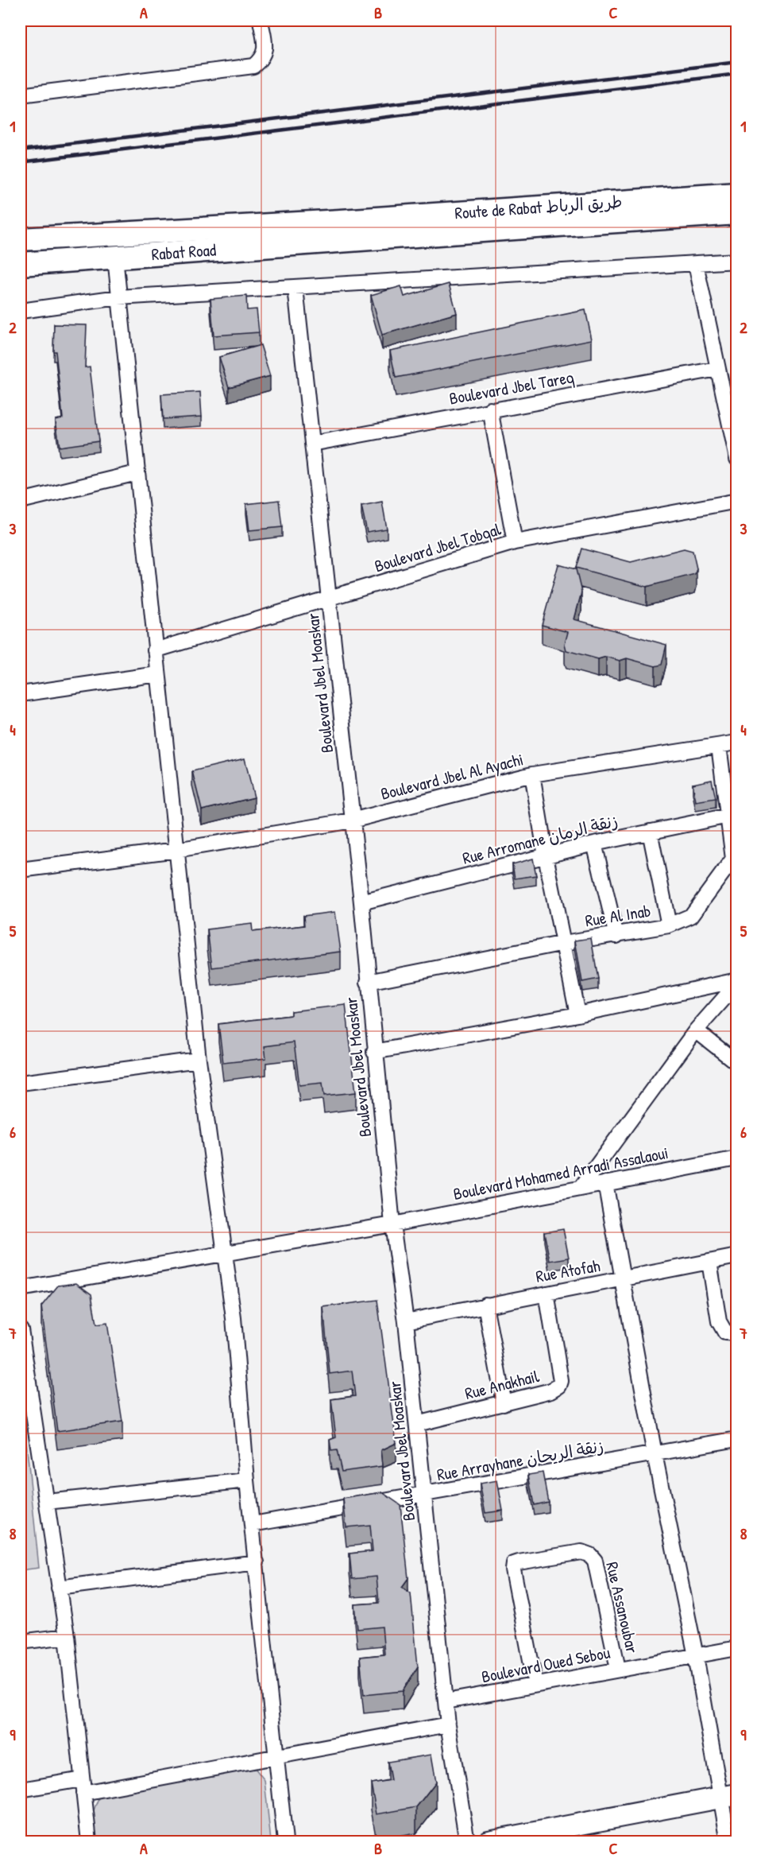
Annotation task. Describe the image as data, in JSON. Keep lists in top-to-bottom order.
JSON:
{
  "streets": {
    "main road": ["Route de Rabat طريق الرباط", "Rabat Road"],
    "street": [
      "Boulevard Jbel Tareq",
      "Boulevard Jbel Tobqal",
      "Boulevard Jbel Moaskar",
      "Boulevard Jbel Al Ayachi",
      "Rue Arromane زنقة الرمان",
      "Rue Al Inab",
      "Boulevard Mohamed Arradi Assalaoui",
      "Rue Atofah",
      "Rue Anakhail",
      "Rue Arrayhane زنقة الريحان",
      "Rue Assanoubar",
      "Boulevard Oued Sebou"
    ]
  },
  "crossings": [
    ["Boulevard Jbel Tareq", "Boulevard Jbel Moaskar"],
    ["Boulevard Jbel Tobqal", "Boulevard Jbel Moaskar"],
    ["Boulevard Jbel Moaskar", "Boulevard Jbel Al Ayachi"],
    ["Boulevard Jbel Moaskar", "Rue Arromane زنقة الرمان"],
    ["Boulevard Jbel Moaskar", "Rue Al Inab"],
    ["Boulevard Jbel Moaskar", "Boulevard Mohamed Arradi Assalaoui"],
    ["Boulevard Jbel Moaskar", "Rue Atofah"],
    ["Boulevard Jbel Moaskar", "Rue Anakhail"],
    ["Boulevard Jbel Moaskar", "Rue Arrayhane زنقة الريحان"],
    ["Boulevard Jbel Moaskar", "Boulevard Oued Sebou"],
    ["Boulevard Jbel Al Ayachi", "Rue Al Inab"],
    ["Rue Arromane زنقة الرمان", "Rue Al Inab"],
    ["Rue Atofah", "Rue Anakhail"],
    ["Rue Assanoubar", "Boulevard Oued Sebou"]
  ],
  "grid": {
    "columns": ["A", "B", "C"],
    "rows": [
      "1",
      "2",
      "3",
      "4",
      "5",
      "6",
      "7",
      "8",
      "9"
    ]
  }
}
